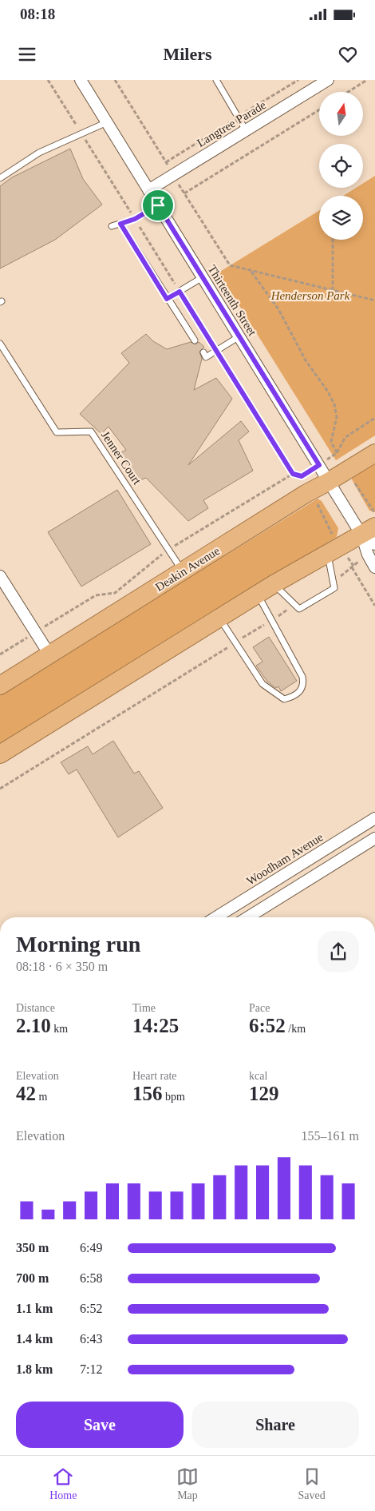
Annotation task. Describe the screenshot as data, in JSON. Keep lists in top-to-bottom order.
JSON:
{
  "streets": {
    "highway": ["Deakin Avenue"],
    "street": ["Langtree Parade", "Thirteenth Street", "Woodham Avenue"],
    "lane": ["Jenner Court"]
  },
  "crossings": [
    ["Langtree Parade", "Thirteenth Street"],
    ["Thirteenth Street", "Deakin Avenue"],
    ["Jenner Court", "Deakin Avenue"]
  ],
  "parks": ["Henderson Park"],
  "north": "top",
  "page": {
    "status": "08:18",
    "header": "Milers",
    "heading": ["Morning run", "08:18 · 6 × 350 m"],
    "stats": [
      ["Distance", "2.10 km"],
      ["Time", "14:25"],
      ["Pace", "6:52 /km"],
      ["Elevation", "42 m"],
      ["Heart rate", "156 bpm"],
      ["kcal", "129"]
    ],
    "chart": ["Elevation", "155–161 m"],
    "list": [
      {
        "name": "350 m",
        "note": "6:49"
      },
      {
        "name": "700 m",
        "note": "6:58"
      },
      {
        "name": "1.1 km",
        "note": "6:52"
      },
      {
        "name": "1.4 km",
        "note": "6:43"
      },
      {
        "name": "1.8 km",
        "note": "7:12"
      }
    ],
    "buttons": ["Save", "Share"],
    "tabs": ["Home", "Map", "Saved"]
  }
}
